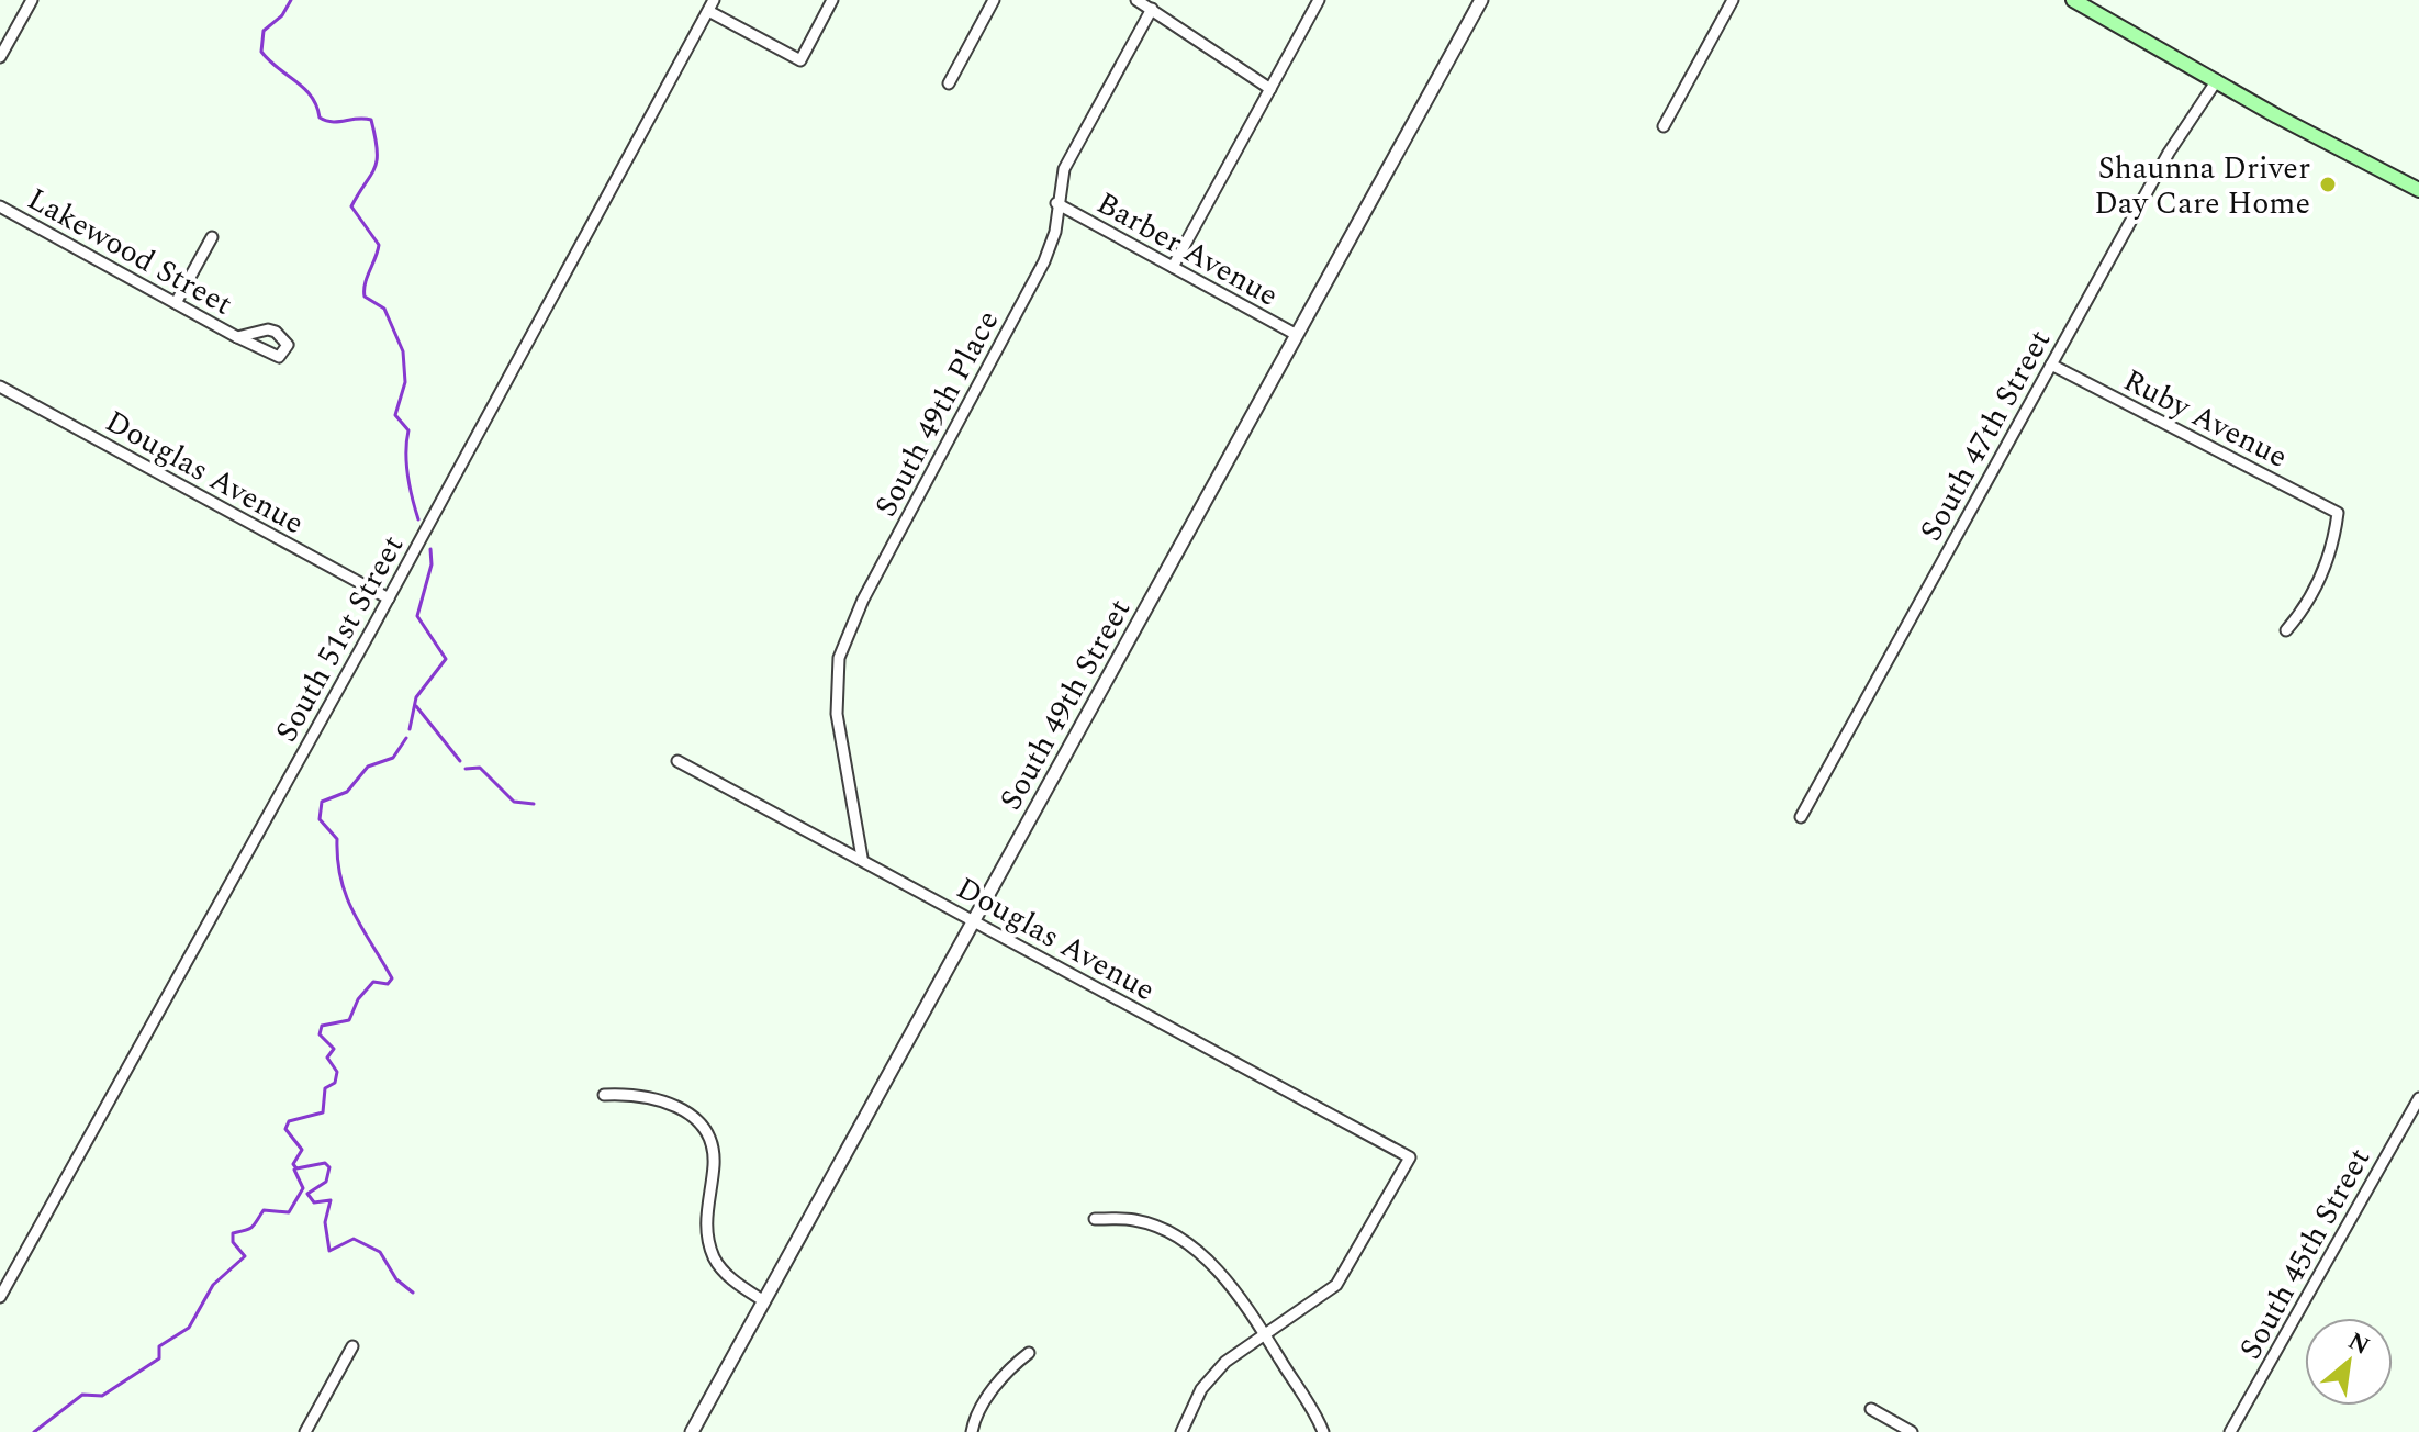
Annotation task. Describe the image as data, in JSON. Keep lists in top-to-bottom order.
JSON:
{
  "streets": {
    "street": [
      "Barber Avenue",
      "Lakewood Street",
      "South 49th Place",
      "Ruby Avenue",
      "South 47th Street",
      "Douglas Avenue",
      "South 51st Street",
      "South 49th Street",
      "South 45th Street"
    ]
  },
  "crossings": [
    ["Barber Avenue", "South 49th Place"],
    ["Barber Avenue", "South 49th Street"],
    ["South 49th Place", "Douglas Avenue"],
    ["Ruby Avenue", "South 47th Street"],
    ["Douglas Avenue", "South 51st Street"],
    ["Douglas Avenue", "South 49th Street"]
  ],
  "places": ["Shaunna Driver Day Care Home"],
  "north": "top right"
}
